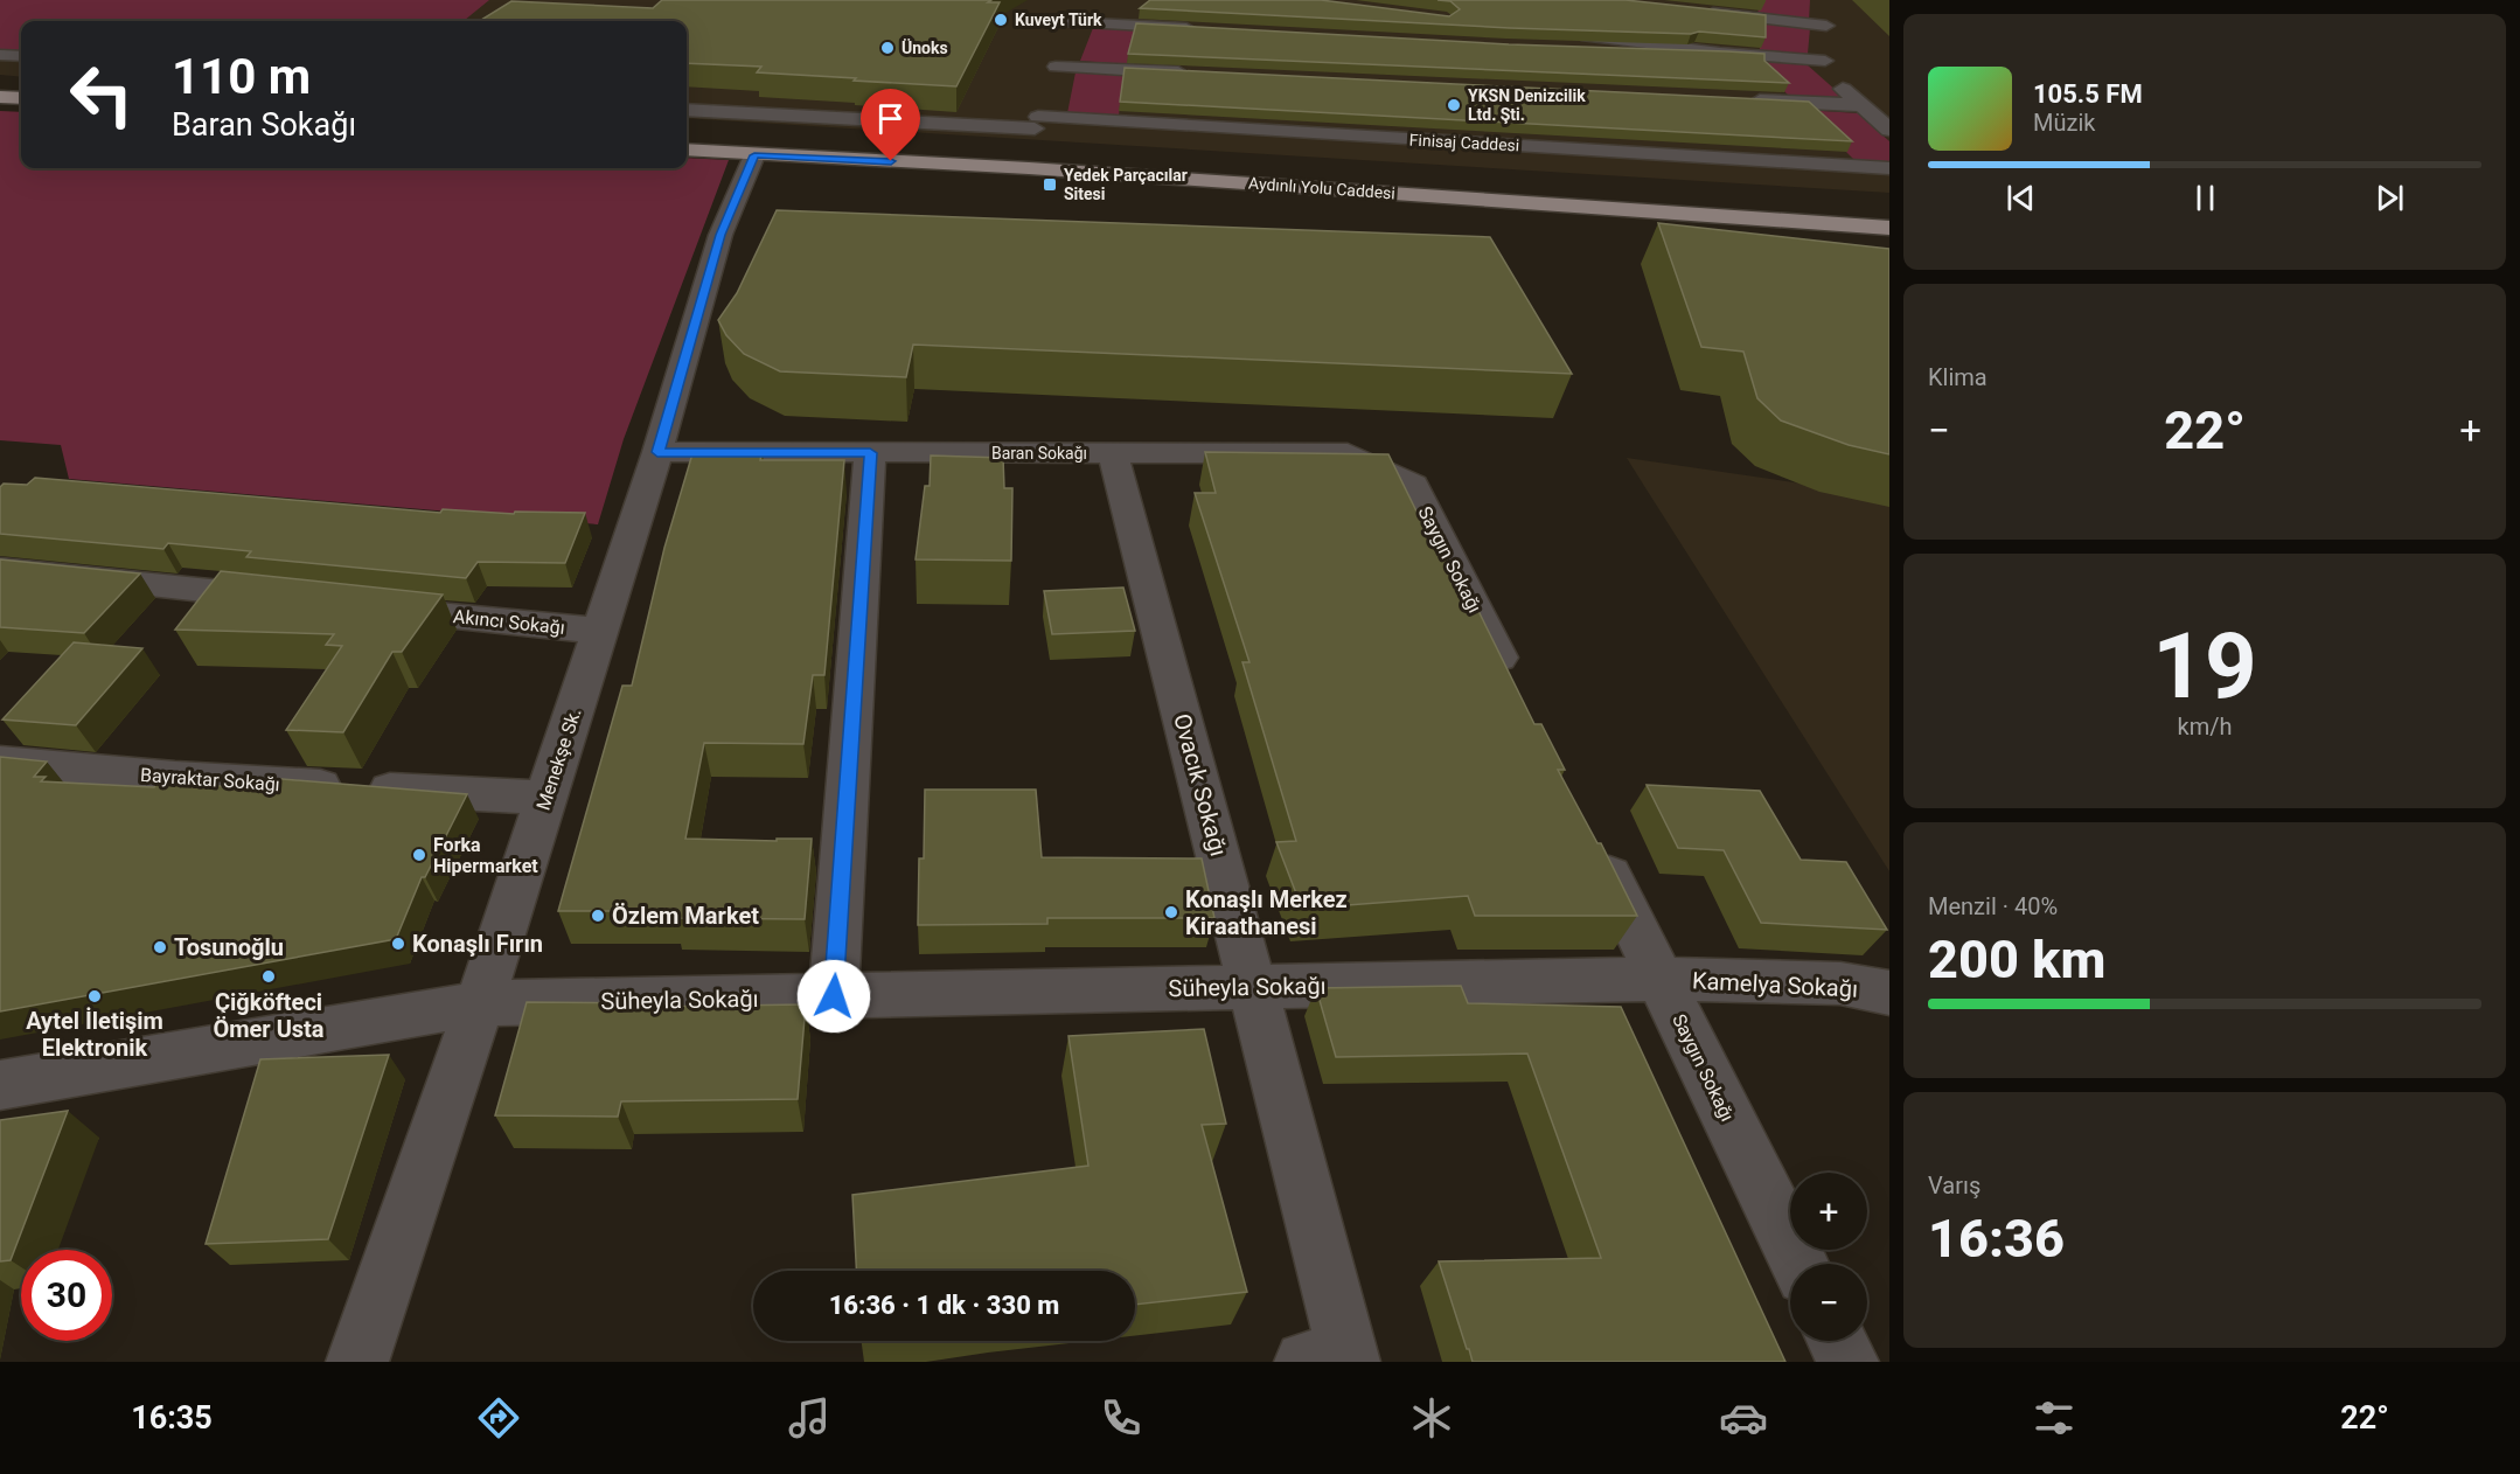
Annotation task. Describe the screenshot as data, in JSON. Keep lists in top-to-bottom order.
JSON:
{
  "streets": {
    "main road": ["Aydınlı Yolu Caddesi"],
    "street": [
      "Finisaj Caddesi",
      "Baran Sokağı",
      "Saygın Sokağı",
      "Akıncı Sokağı",
      "Menekşe Sk.",
      "Bayraktar Sokağı",
      "Ovacık Sokağı",
      "Kamelya Sokağı",
      "Süheyla Sokağı"
    ]
  },
  "crossings": [
    ["Aydınlı Yolu Caddesi", "Menekşe Sk."],
    ["Baran Sokağı", "Saygın Sokağı"],
    ["Baran Sokağı", "Menekşe Sk."],
    ["Baran Sokağı", "Ovacık Sokağı"],
    ["Saygın Sokağı", "Kamelya Sokağı"],
    ["Saygın Sokağı", "Süheyla Sokağı"],
    ["Akıncı Sokağı", "Menekşe Sk."],
    ["Menekşe Sk.", "Bayraktar Sokağı"],
    ["Menekşe Sk.", "Süheyla Sokağı"],
    ["Ovacık Sokağı", "Süheyla Sokağı"],
    ["Kamelya Sokağı", "Süheyla Sokağı"]
  ],
  "places": {
    "other": [
      "Kuveyt Türk",
      "Ünoks",
      "YKSN Denizcilik Ltd. Şti.",
      "Forka Hipermarket",
      "Konaşlı Merkez Kiraathanesi",
      "Özlem Market",
      "Konaşlı Fırın",
      "Tosunoğlu",
      "Çiğköfteci Ömer Usta",
      "Aytel İletişim Elektronik"
    ],
    "transit": ["Yedek Parçacılar Sitesi"]
  },
  "page": {
    "turn": ["110 m", "Baran Sokağı"],
    "song": ["105.5 FM", "Müzik"],
    "tile": [
      "Klima",
      ["19", "km/h"],
      ["Menzil · 40%", "200 km"],
      ["Varış", "16:36"]
    ],
    "heat": ["−", "22°", "+"],
    "map_buttons": ["+", "−"],
    "limit": "30",
    "trip": "16:36 · 1 dk · 330 m",
    "tabs": ["16:35", "22°"]
  }
}
